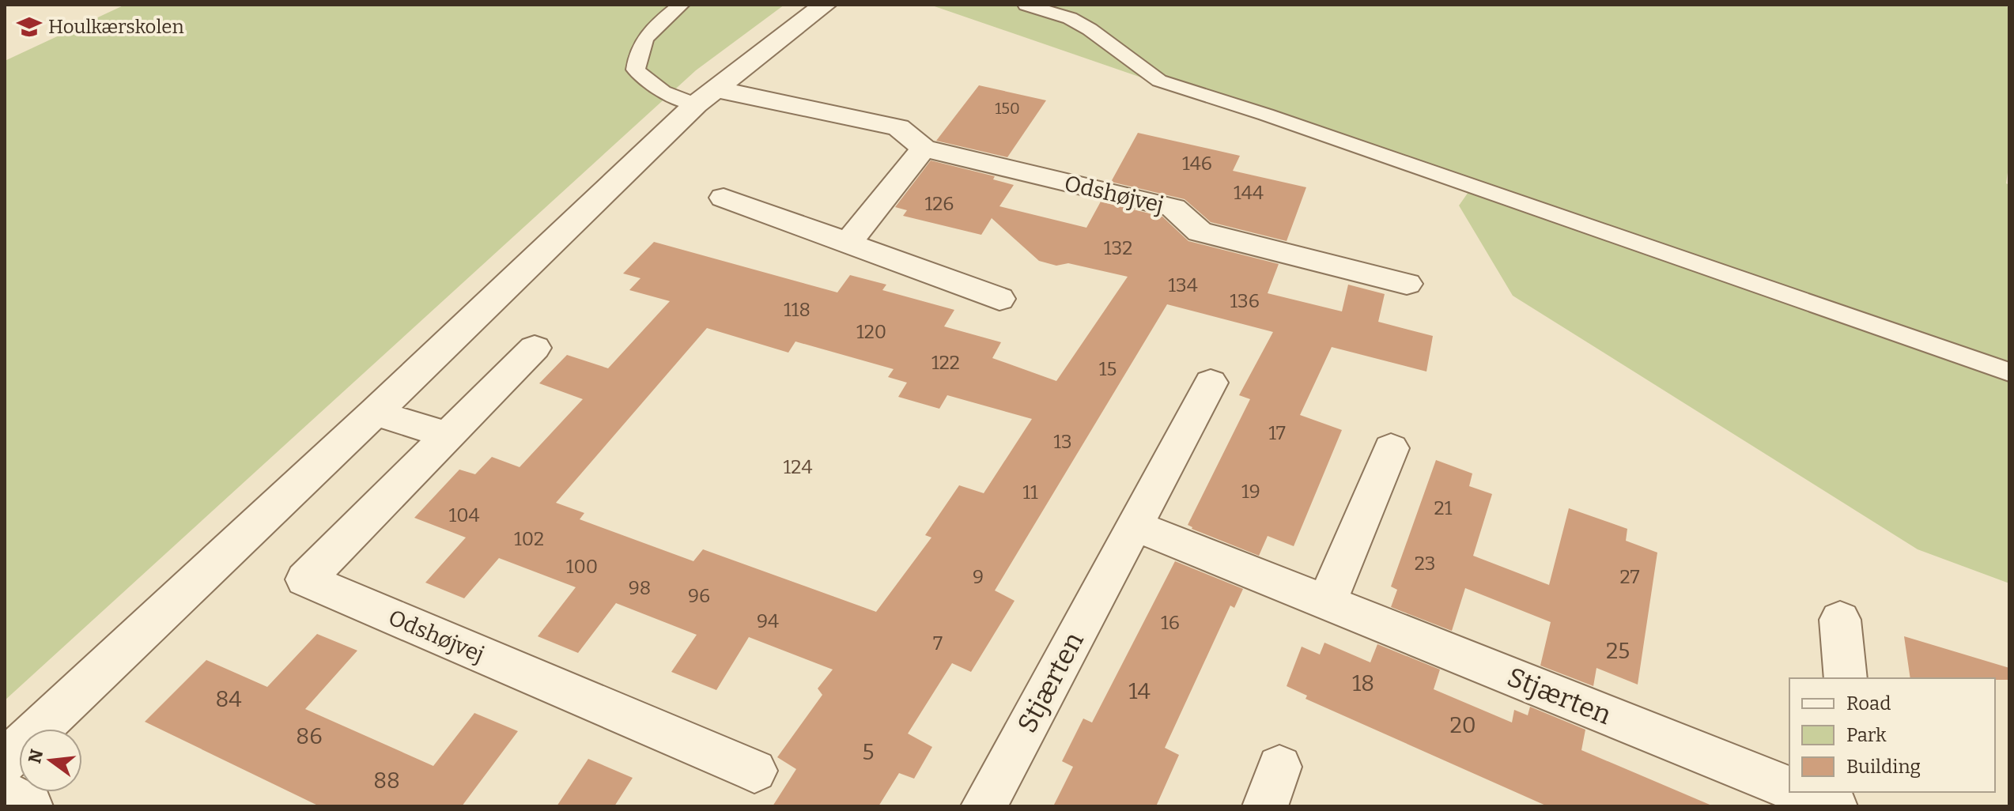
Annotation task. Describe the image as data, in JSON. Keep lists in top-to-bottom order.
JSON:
{
  "streets": {
    "street": ["Odshøjvej", "Stjærten"]
  },
  "places": {
    "school or university": ["Houlkærskolen"]
  },
  "house_numbers": [
    "150",
    "146",
    "144",
    "126",
    "132",
    "134",
    "136",
    "118",
    "120",
    "122",
    "15",
    "17",
    "13",
    "124",
    "19",
    "11",
    "21",
    "104",
    "102",
    "23",
    "100",
    "9",
    "27",
    "98",
    "96",
    "94",
    "16",
    "7",
    "25",
    "18",
    "14",
    "84",
    "20",
    "86",
    "5",
    "88"
  ],
  "legend": ["Road", "Park", "Building"],
  "north": "left"
}
